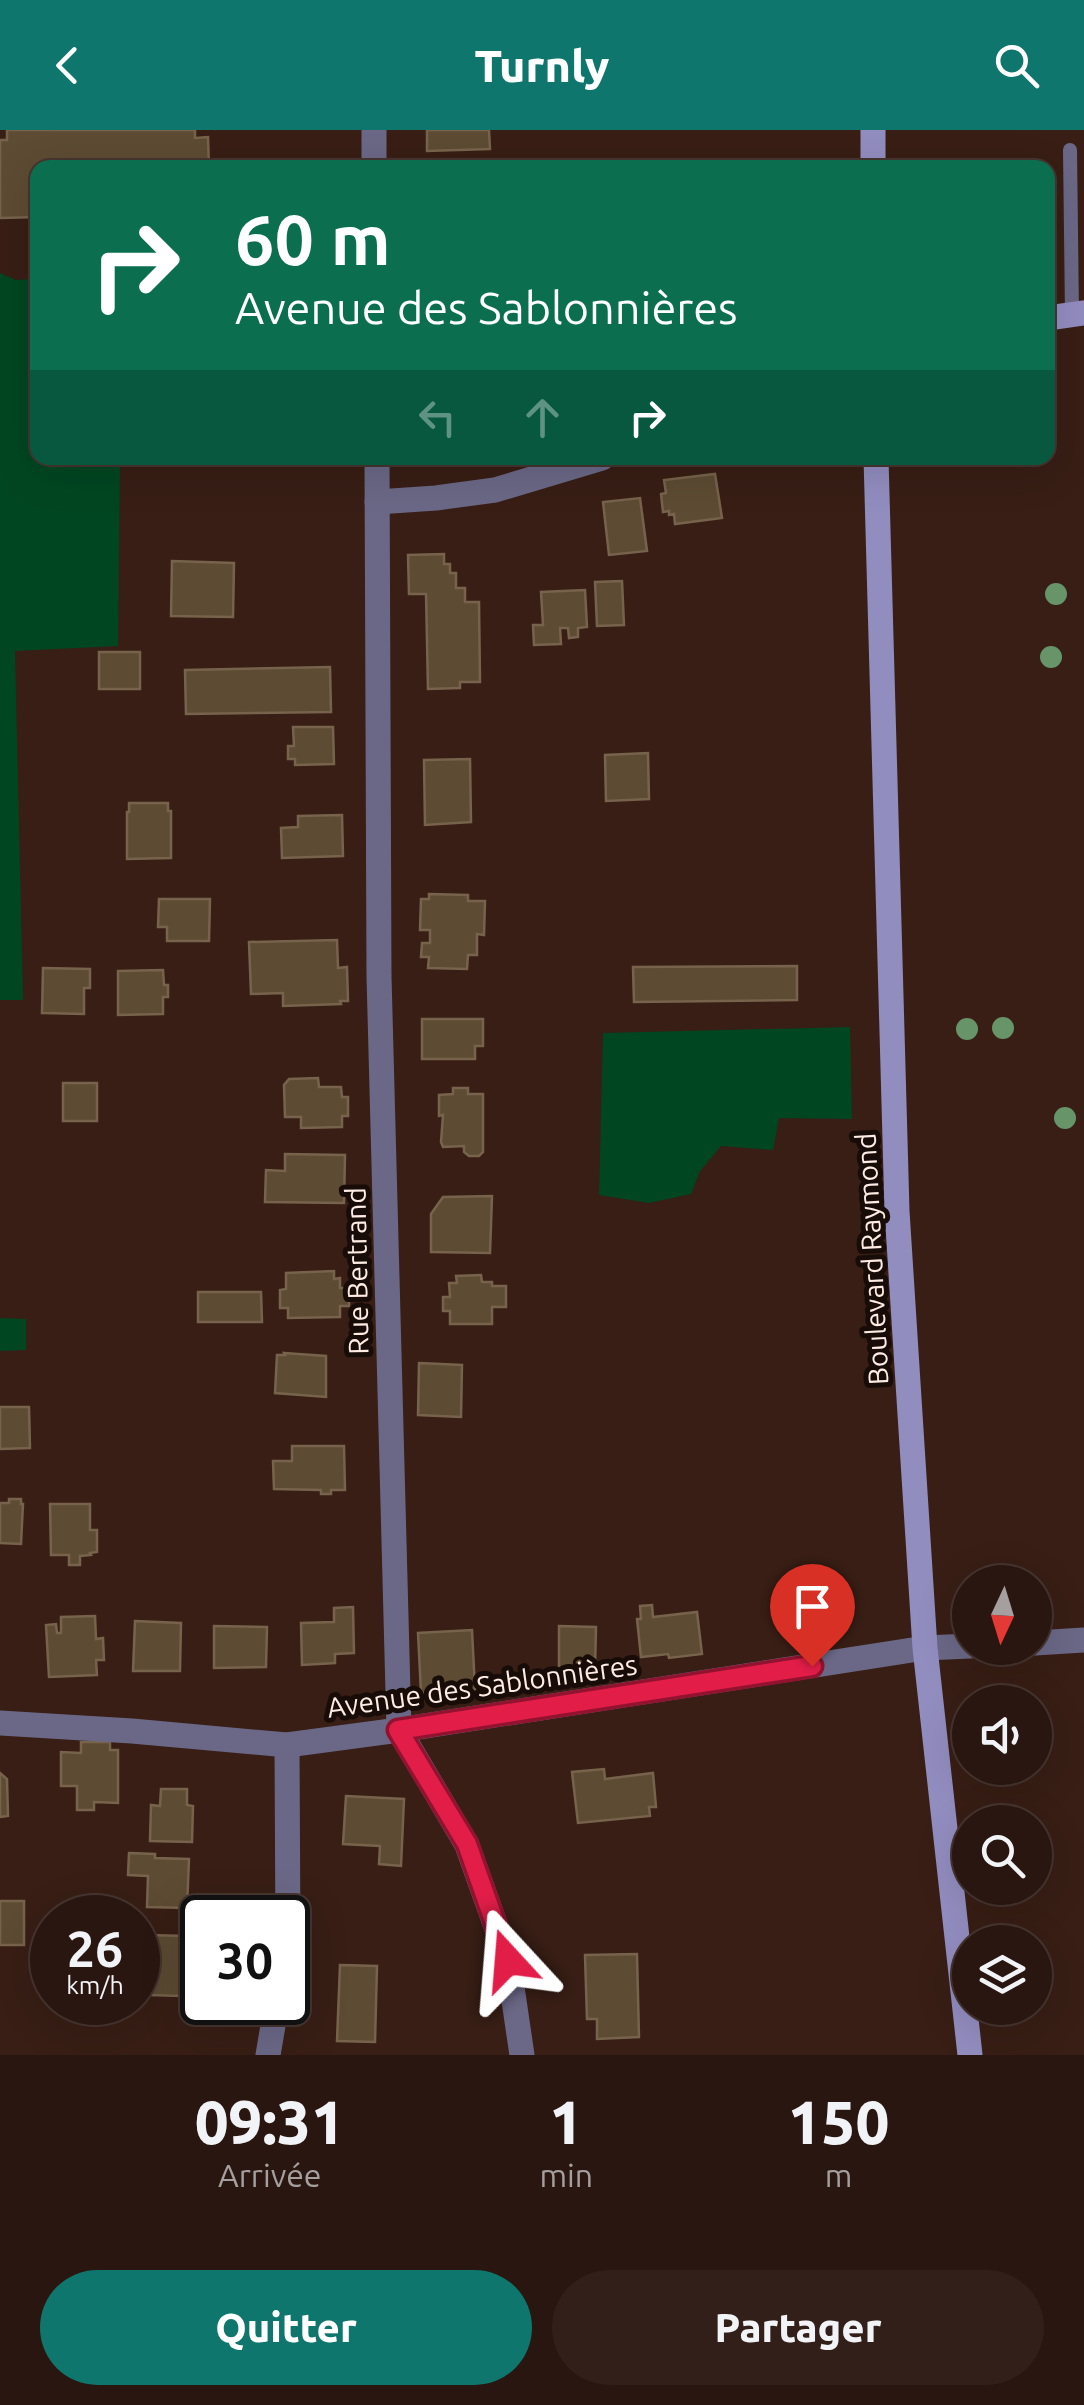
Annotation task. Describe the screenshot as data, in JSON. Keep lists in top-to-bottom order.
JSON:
{
  "streets": {
    "street": ["Boulevard Raymond", "Rue Bertrand", "Avenue des Sablonnières"]
  },
  "crossings": [
    ["Boulevard Raymond", "Avenue des Sablonnières"],
    ["Rue Bertrand", "Avenue des Sablonnières"]
  ],
  "north": "bottom",
  "page": {
    "header": "Turnly",
    "turn": ["60 m", "Avenue des Sablonnières"],
    "speed": "26 km/h",
    "limit": "30",
    "eta": [
      "09:31",
      "Arrivée",
      "1",
      "min",
      "150",
      "m"
    ],
    "buttons": ["Quitter", "Partager"]
  }
}
